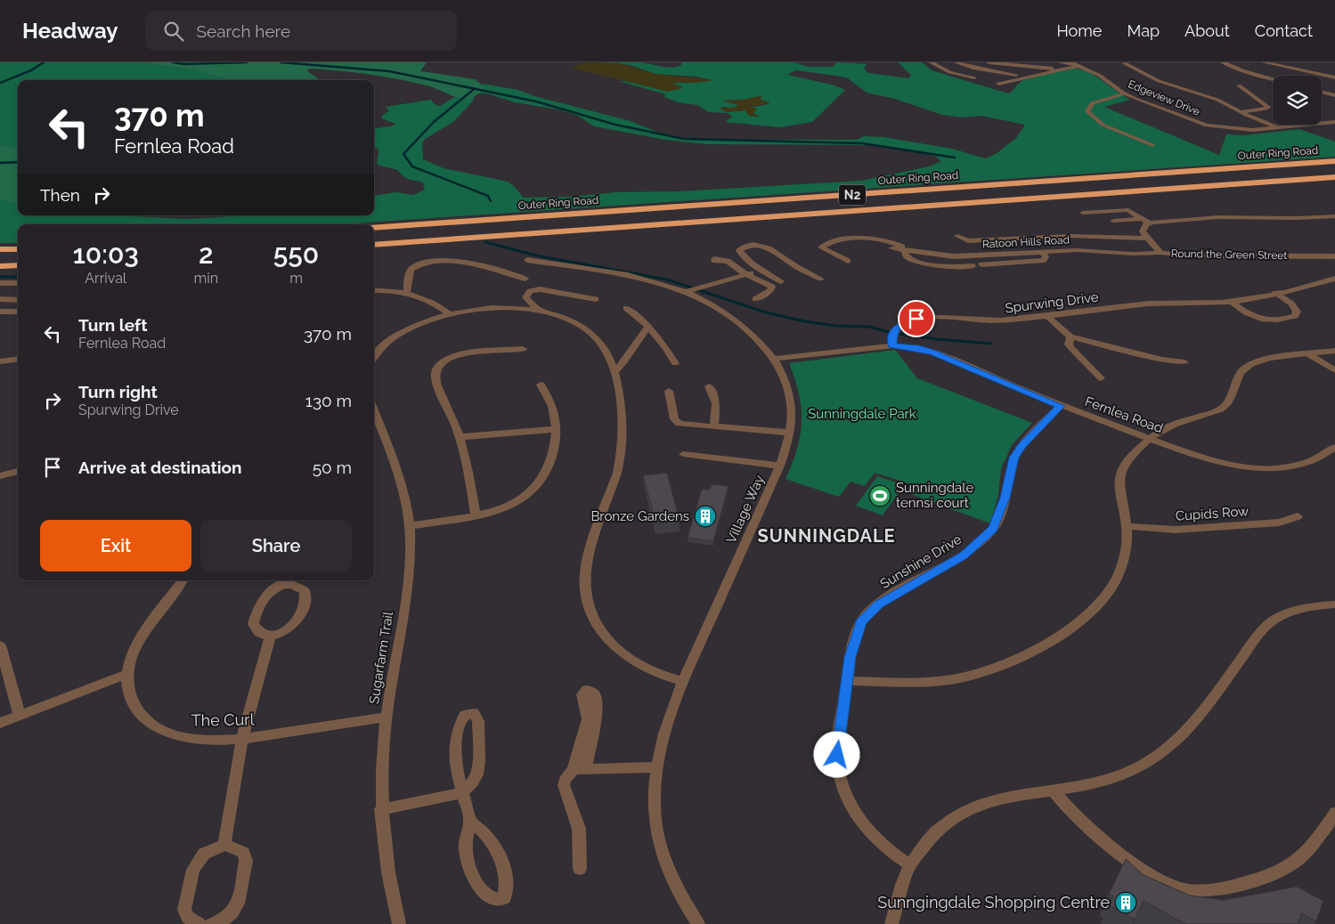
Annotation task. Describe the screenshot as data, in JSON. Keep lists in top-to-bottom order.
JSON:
{
  "streets": {
    "highway": ["Outer Ring Road", "N2"],
    "street": [
      "Edgeview Drive",
      "Ratoon Hills Road",
      "Round the Green Street",
      "Spurwing Drive",
      "Fernlea Road",
      "Village Way",
      "Cupids Row",
      "Sunshine Drive",
      "Sugarfarm Trail",
      "The Curl"
    ]
  },
  "crossings": [
    ["Ratoon Hills Road", "Round the Green Street"],
    ["Spurwing Drive", "Fernlea Road"],
    ["Fernlea Road", "Village Way"],
    ["Fernlea Road", "Sunshine Drive"],
    ["Sugarfarm Trail", "The Curl"]
  ],
  "districts": ["SUNNINGDALE"],
  "parks": ["Sunningdale Park"],
  "places": {
    "sports": ["Sunningdale tennsi court"],
    "building": ["Bronze Gardens", "Sunngingdale Shopping Centre"]
  },
  "page": {
    "header": "Headway",
    "search": "Search here",
    "nav": [
      "Home",
      "Map",
      "About",
      "Contact"
    ],
    "turn": ["370 m", "Fernlea Road"],
    "then": "Then",
    "eta": [
      "10:03",
      "Arrival",
      "2",
      "min",
      "550",
      "m"
    ],
    "list": [
      {
        "name": "Turn left",
        "note": "Fernlea Road",
        "value": "370 m"
      },
      {
        "name": "Turn right",
        "note": "Spurwing Drive",
        "value": "130 m"
      },
      {
        "name": "Arrive at destination",
        "value": "50 m"
      }
    ],
    "buttons": ["Exit", "Share"]
  }
}
